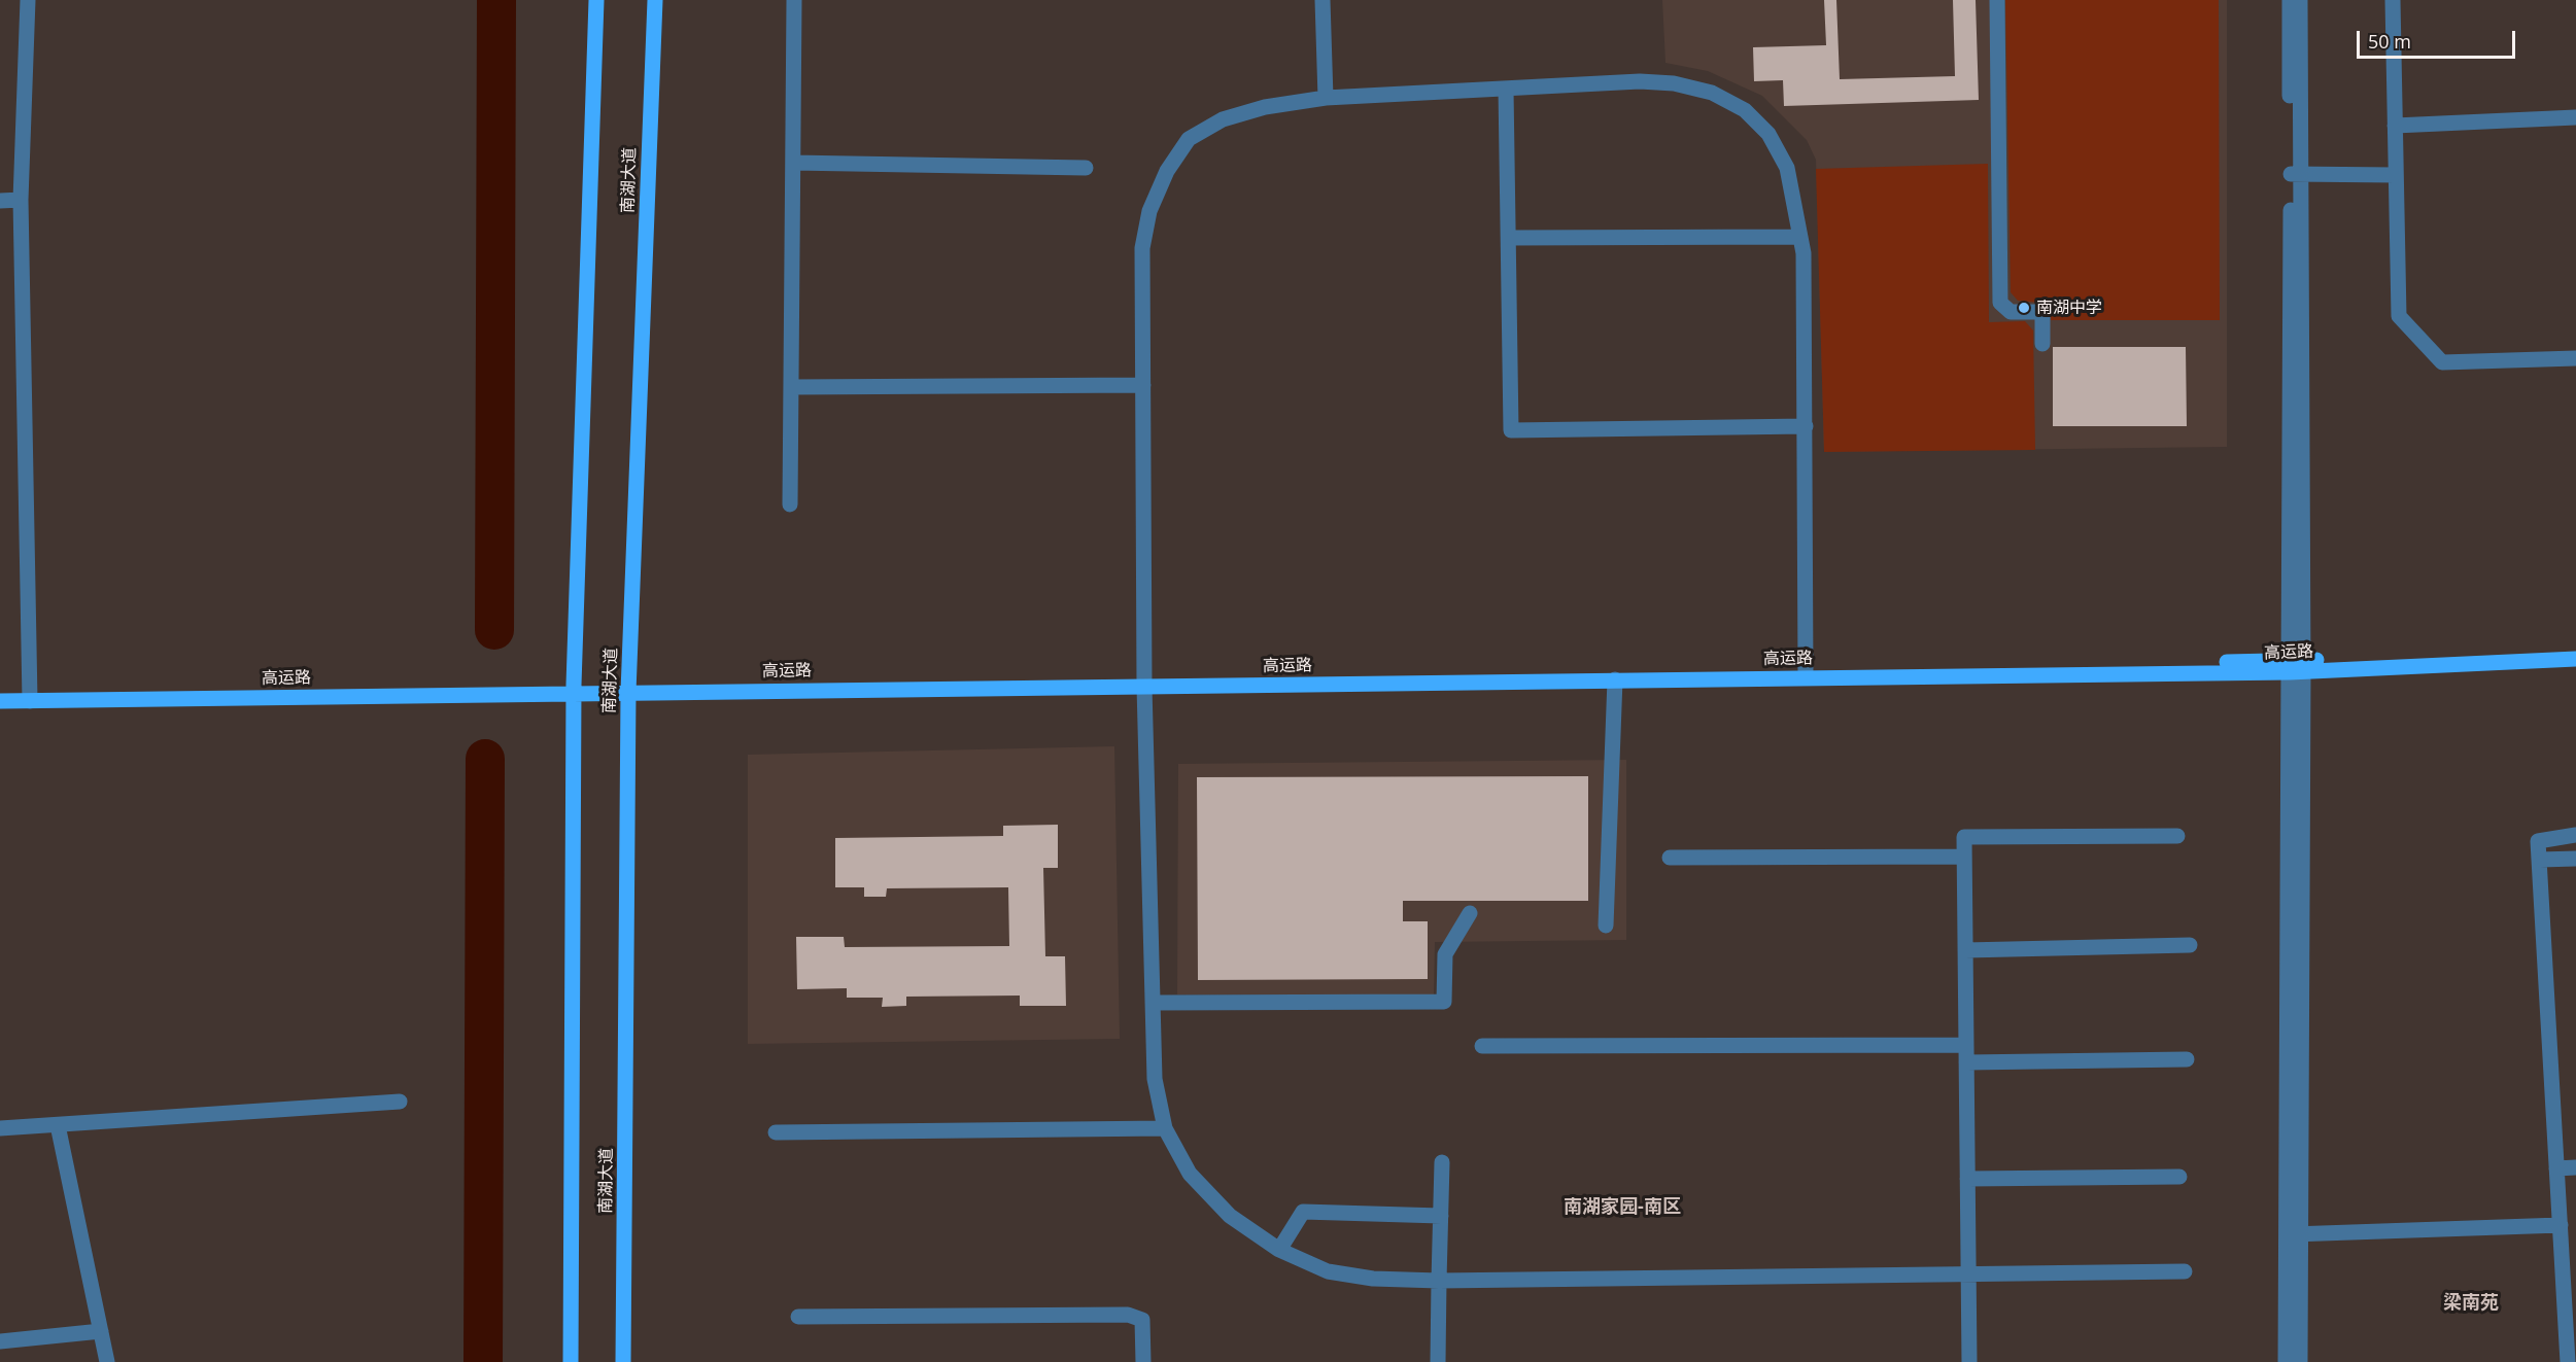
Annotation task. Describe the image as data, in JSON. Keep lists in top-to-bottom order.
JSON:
{
  "streets": {
    "main road": ["南湖大道", "高运路"]
  },
  "crossings": [
    ["南湖大道", "高运路"]
  ],
  "districts": ["南湖家园-南区", "梁南苑"],
  "places": ["南湖中学"],
  "scale_bar": "50 m"
}
